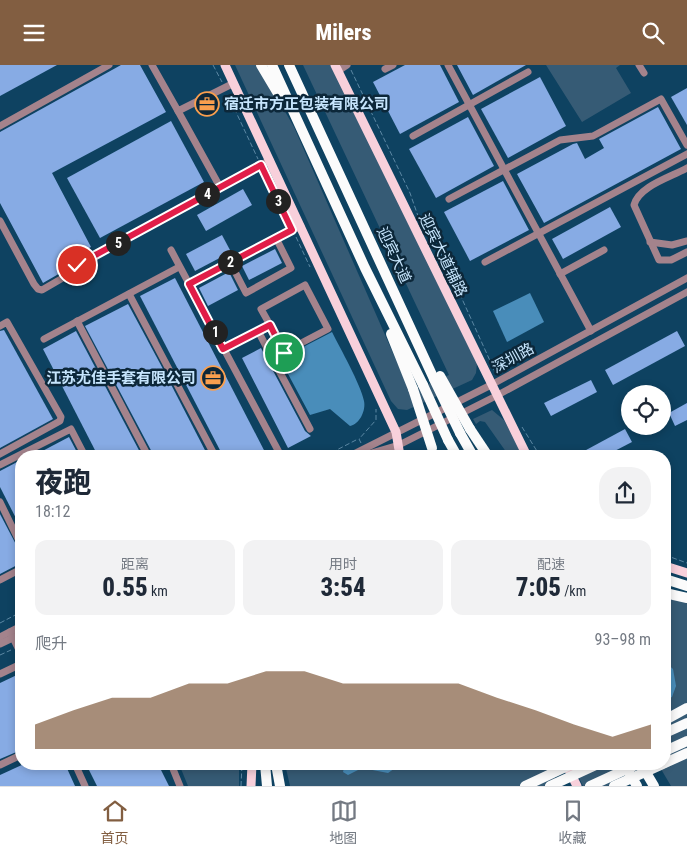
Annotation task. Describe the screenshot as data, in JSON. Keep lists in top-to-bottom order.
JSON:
{
  "streets": {
    "highway": ["迎宾大道"],
    "main road": ["迎宾大道辅路"],
    "street": ["深圳路"]
  },
  "crossings": [
    ["迎宾大道辅路", "深圳路"]
  ],
  "places": {
    "office": ["宿迁市方正包装有限公司", "江苏尤佳手套有限公司"]
  },
  "page": {
    "header": "Milers",
    "pins": [
      "4",
      "3",
      "5",
      "2",
      "1"
    ],
    "heading": ["夜跑", "18:12"],
    "stats": [
      ["距离", "0.55 km"],
      ["用时", "3:54"],
      ["配速", "7:05 /km"]
    ],
    "chart": ["爬升", "93–98 m"],
    "tabs": ["首页", "地图", "收藏"]
  }
}
